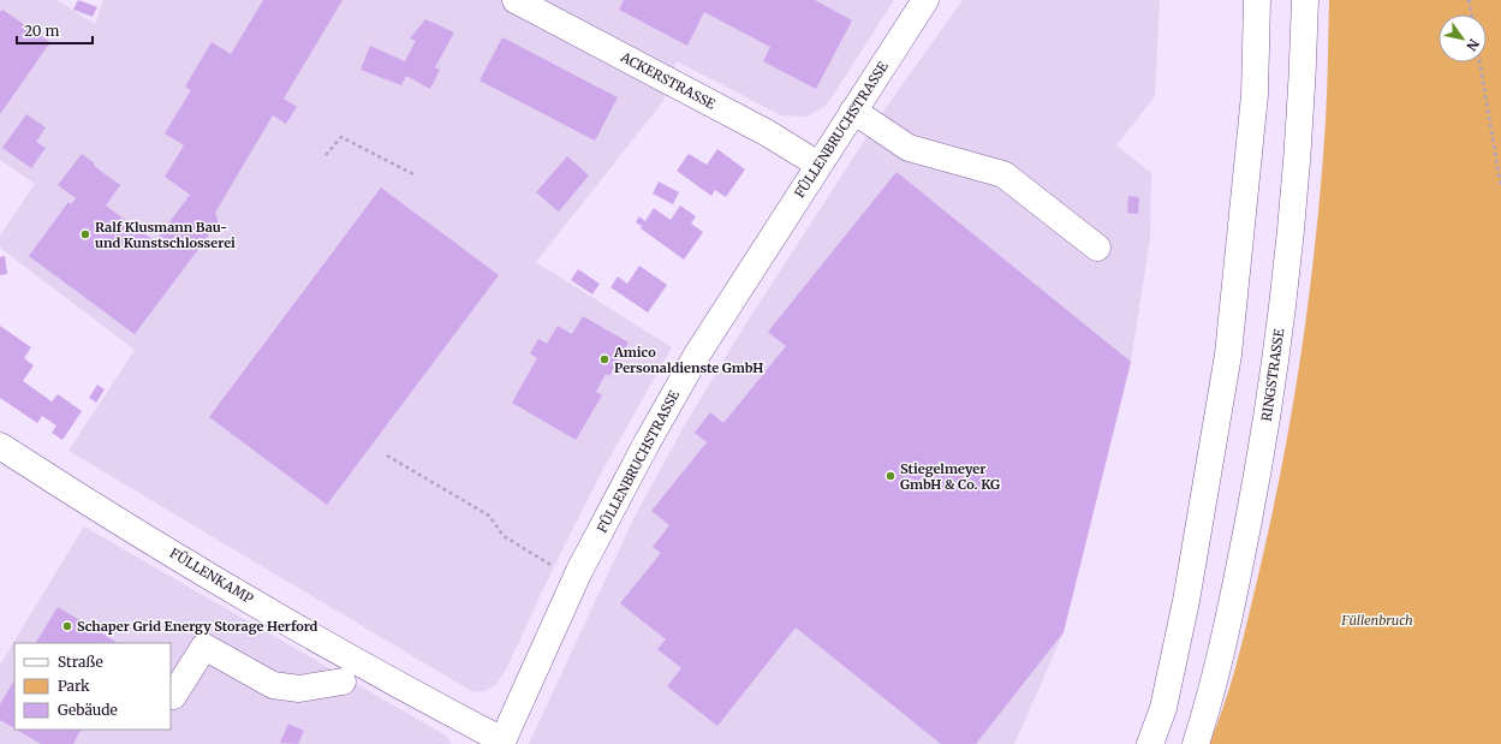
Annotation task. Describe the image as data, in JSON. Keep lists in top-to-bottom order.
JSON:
{
  "streets": {
    "main road": [
      "ACKERSTRASSE",
      "FÜLLENBRUCHSTRASSE",
      "RINGSTRASSE",
      "FÜLLENKAMP"
    ]
  },
  "crossings": [
    ["ACKERSTRASSE", "FÜLLENBRUCHSTRASSE"],
    ["FÜLLENBRUCHSTRASSE", "FÜLLENKAMP"]
  ],
  "parks": ["Füllenbruch"],
  "places": [
    "Ralf Klusmann Bau- und Kunstschlosserei",
    "Amico Personaldienste GmbH",
    "Stiegelmeyer GmbH & Co. KG",
    "Schaper Grid Energy Storage Herford"
  ],
  "legend": ["Straße", "Park", "Gebäude"],
  "scale_bar": "20 m",
  "north": "bottom right"
}
